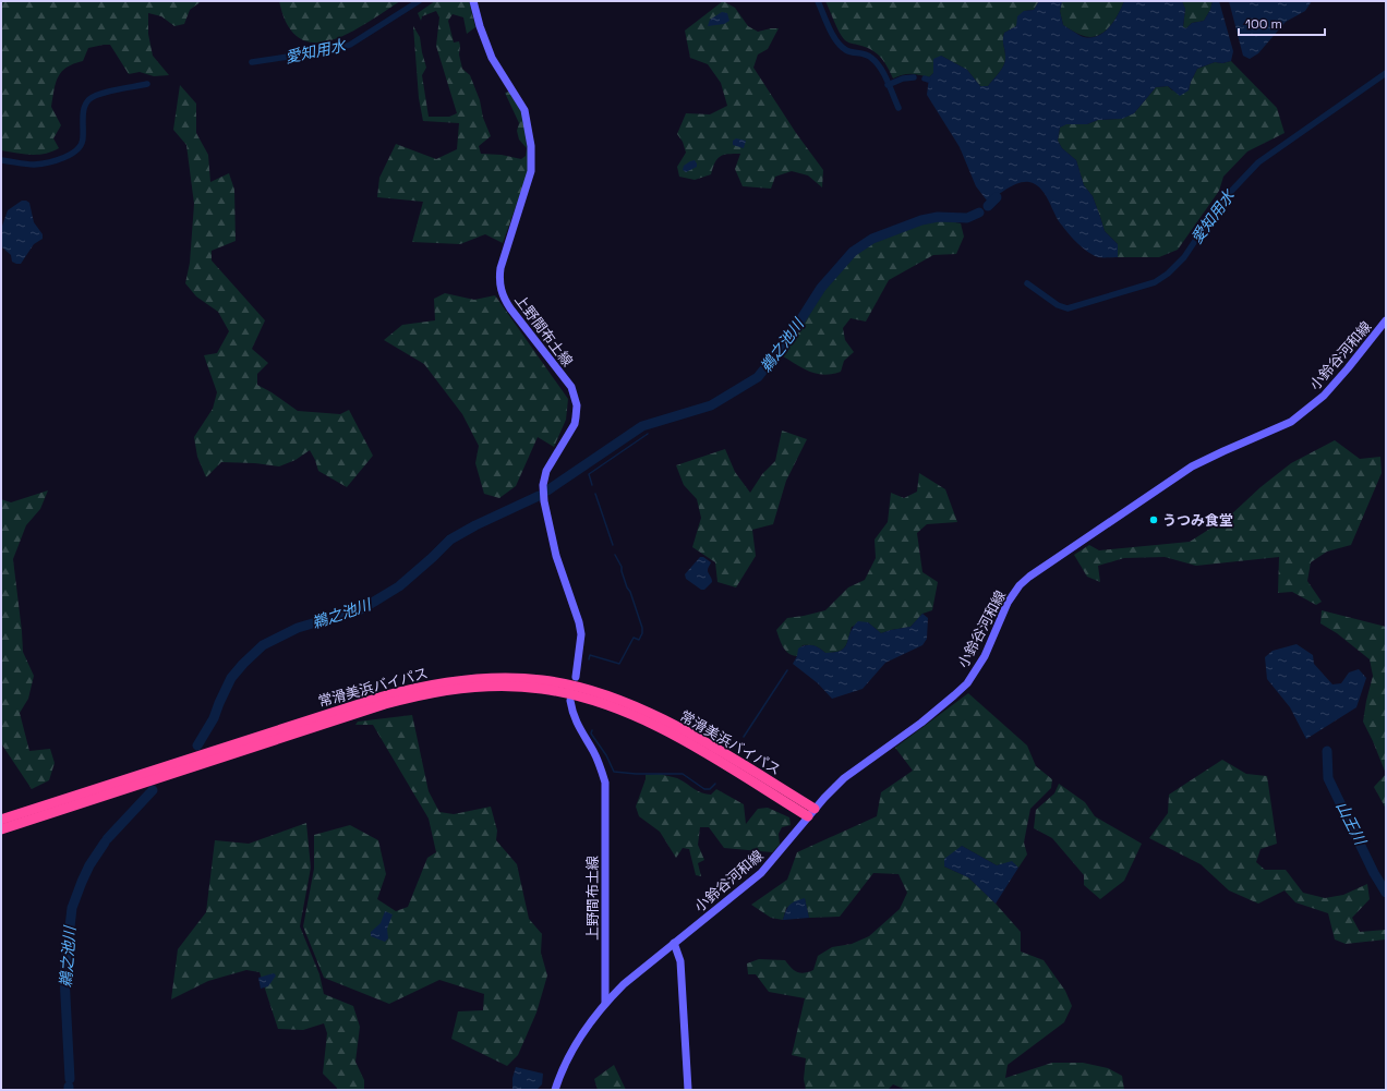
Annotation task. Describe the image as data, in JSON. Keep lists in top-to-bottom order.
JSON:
{
  "streets": {
    "highway": ["常滑美浜バイパス"],
    "main road": ["上野間布土線", "小鈴谷河和線"]
  },
  "crossings": [
    ["上野間布土線", "小鈴谷河和線"],
    ["小鈴谷河和線", "常滑美浜バイパス"]
  ],
  "water": ["愛知用水", "鵜之池川", "山王川"],
  "places": ["うつみ食堂"],
  "scale_bar": "100 m"
}
